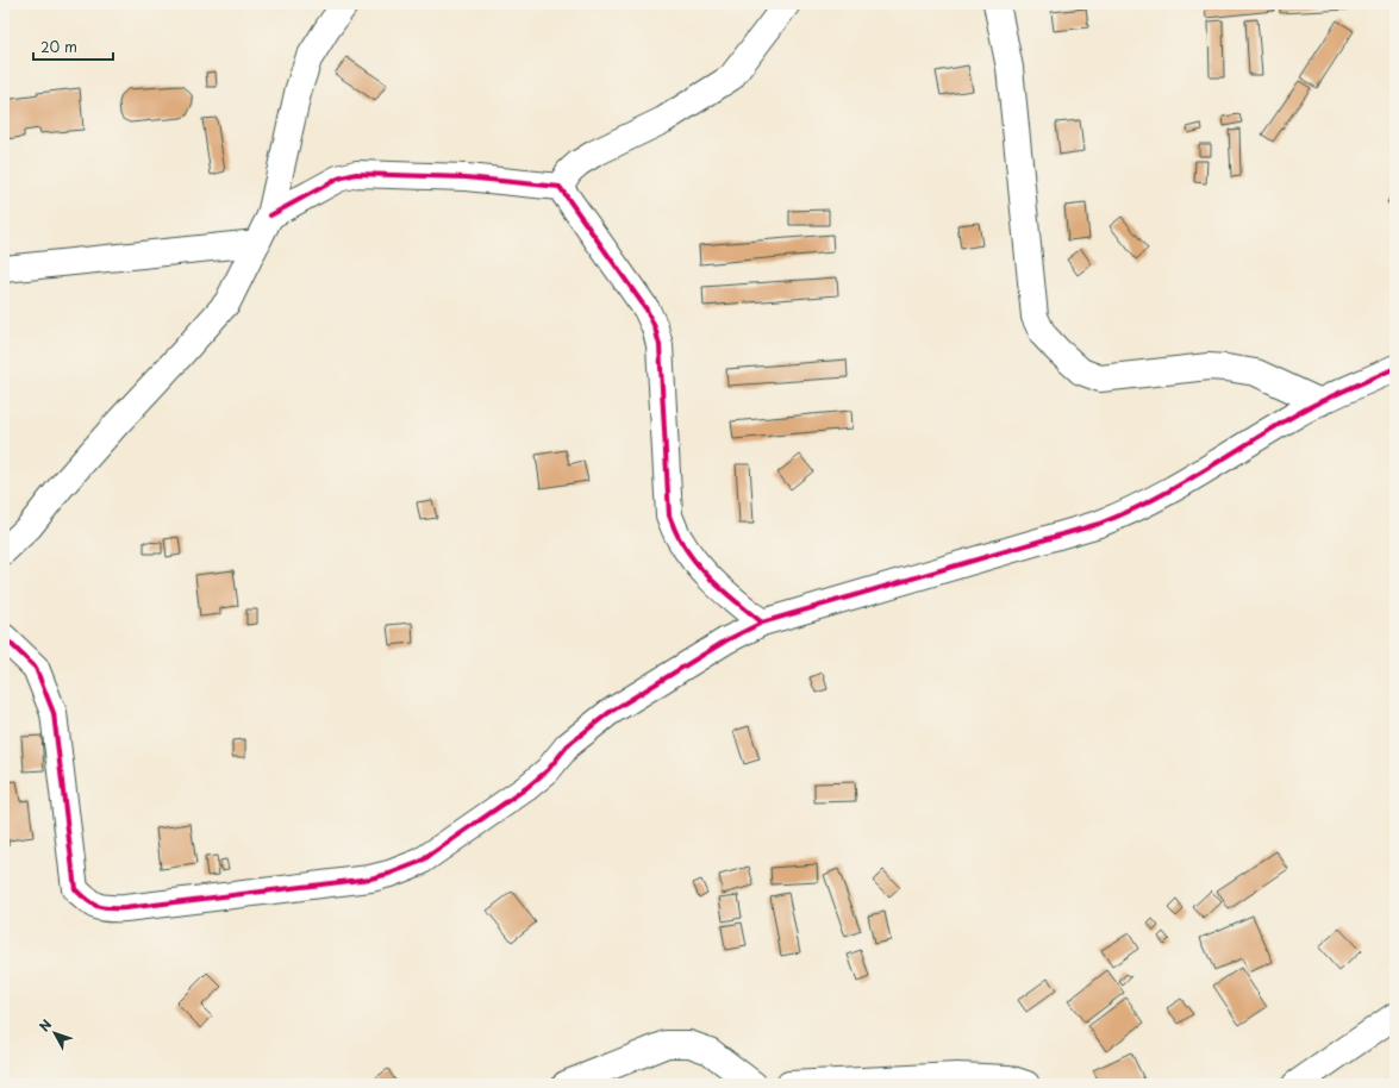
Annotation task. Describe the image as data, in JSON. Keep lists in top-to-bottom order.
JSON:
{
  "scale_bar": "20 m",
  "north": "top left"
}
